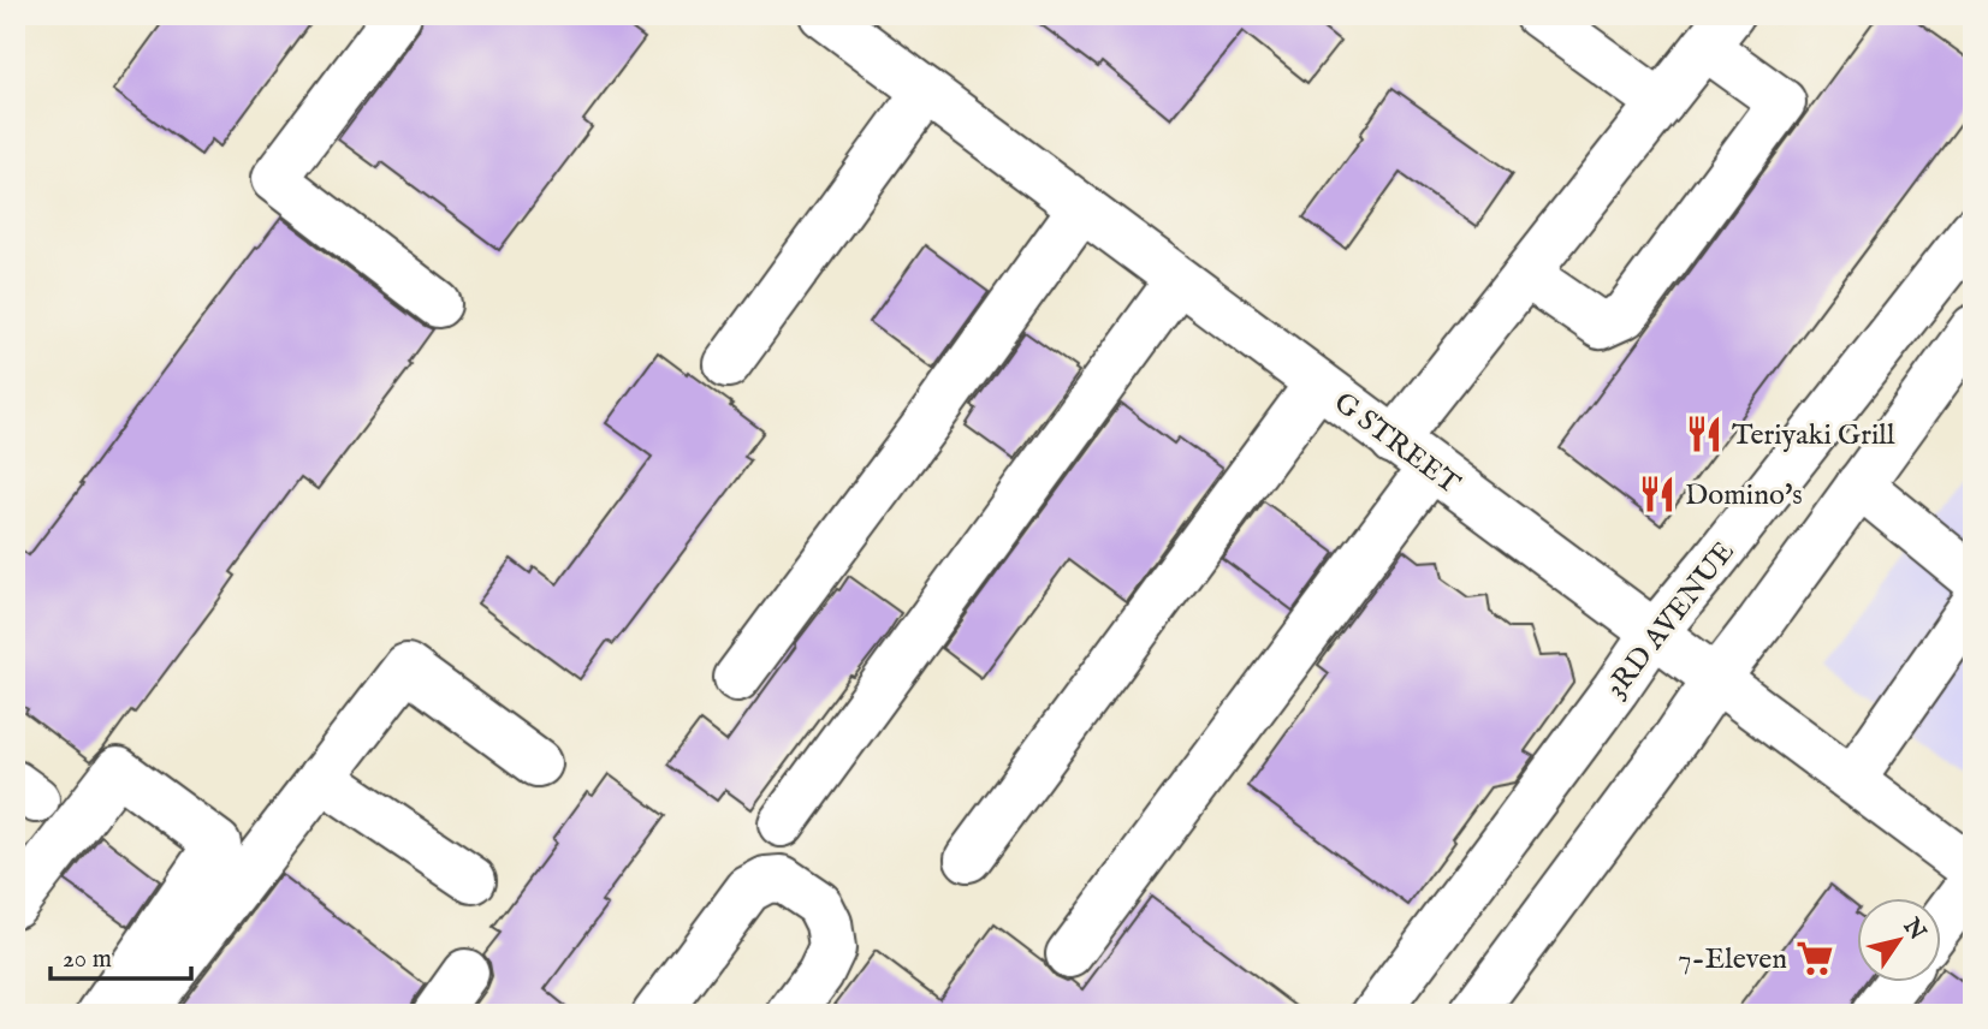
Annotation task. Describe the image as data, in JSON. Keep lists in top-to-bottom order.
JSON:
{
  "streets": {
    "main road": ["G STREET", "3RD AVENUE"]
  },
  "crossings": [
    ["G STREET", "3RD AVENUE"]
  ],
  "places": {
    "restaurant": ["Teriyaki Grill", "Domino's"],
    "supermarket": ["7-Eleven"]
  },
  "scale_bar": "20 m",
  "north": "top right"
}
